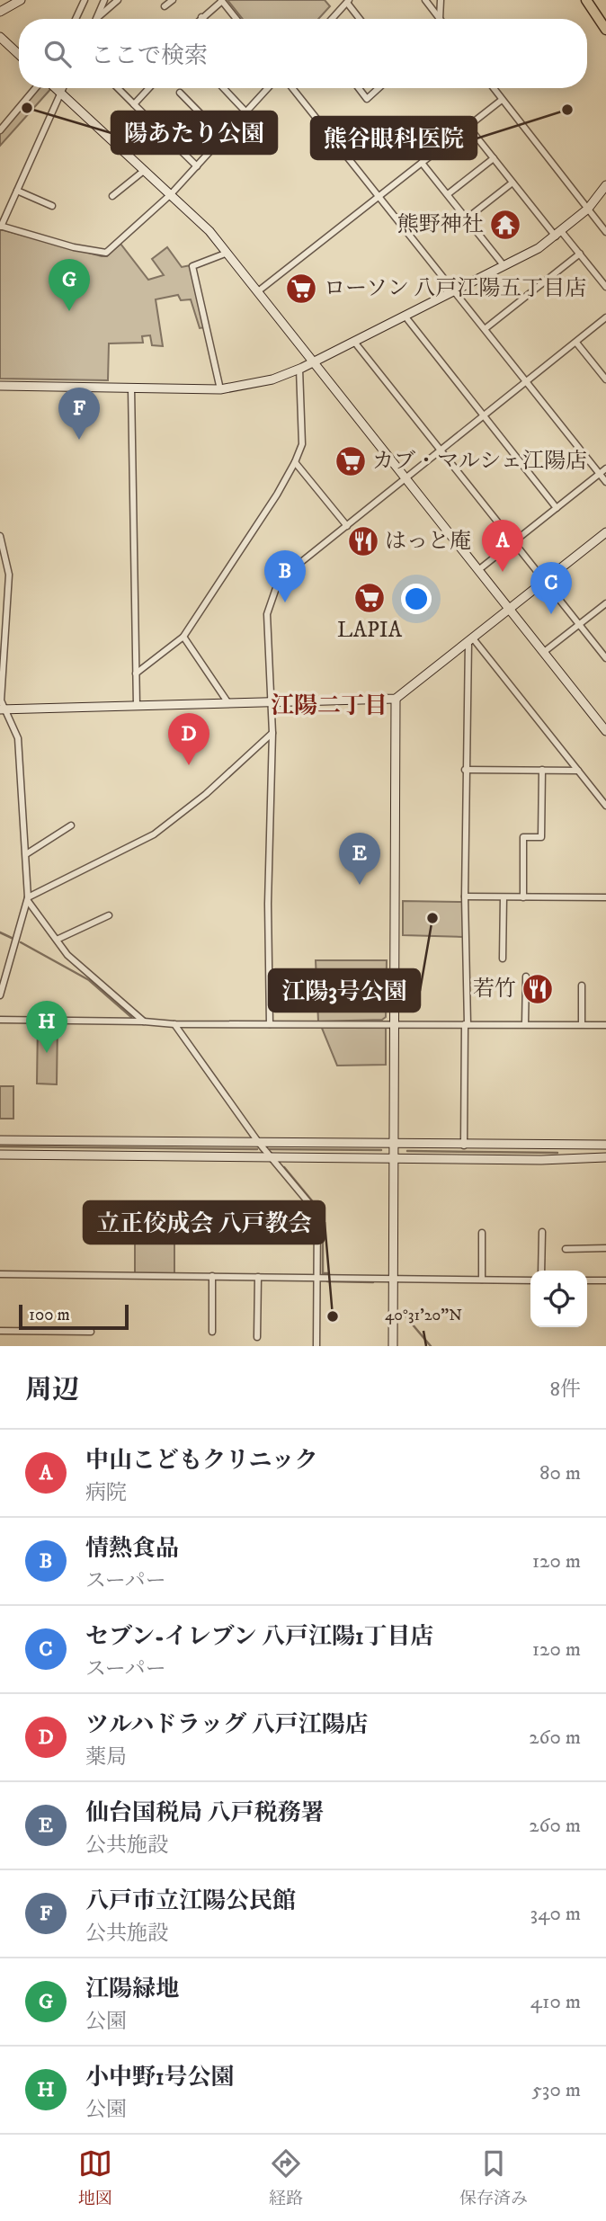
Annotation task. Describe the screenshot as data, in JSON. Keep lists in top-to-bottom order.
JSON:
{
  "districts": ["江陽二丁目"],
  "places": {
    "other": [
      "陽あたり公園",
      "熊谷眼科医院",
      "江陽3号公園",
      "立正佼成会 八戸教会"
    ],
    "temple": ["熊野神社"],
    "supermarket": ["ローソン 八戸江陽五丁目店", "カブ・マルシェ江陽店", "LAPIA"],
    "restaurant": ["はっと庵", "若竹"]
  },
  "scale_bar": "100 m",
  "page": {
    "search": "ここで検索",
    "pins": [
      "G",
      "F",
      "A",
      "B",
      "C",
      "D",
      "E",
      "H"
    ],
    "scale": "100 m",
    "heading": ["周辺", "8件"],
    "list": [
      {
        "mark": "A",
        "name": "中山こどもクリニック",
        "note": "病院",
        "value": "80 m"
      },
      {
        "mark": "B",
        "name": "情熱食品",
        "note": "スーパー",
        "value": "120 m"
      },
      {
        "mark": "C",
        "name": "セブン-イレブン 八戸江陽1丁目店",
        "note": "スーパー",
        "value": "120 m"
      },
      {
        "mark": "D",
        "name": "ツルハドラッグ 八戸江陽店",
        "note": "薬局",
        "value": "260 m"
      },
      {
        "mark": "E",
        "name": "仙台国税局 八戸税務署",
        "note": "公共施設",
        "value": "260 m"
      },
      {
        "mark": "F",
        "name": "八戸市立江陽公民館",
        "note": "公共施設",
        "value": "340 m"
      },
      {
        "mark": "G",
        "name": "江陽緑地",
        "note": "公園",
        "value": "410 m"
      },
      {
        "mark": "H",
        "name": "小中野1号公園",
        "note": "公園",
        "value": "530 m"
      }
    ],
    "nav": ["地図", "経路", "保存済み"]
  },
  "coordinates": ["40°31'20\"N"]
}
